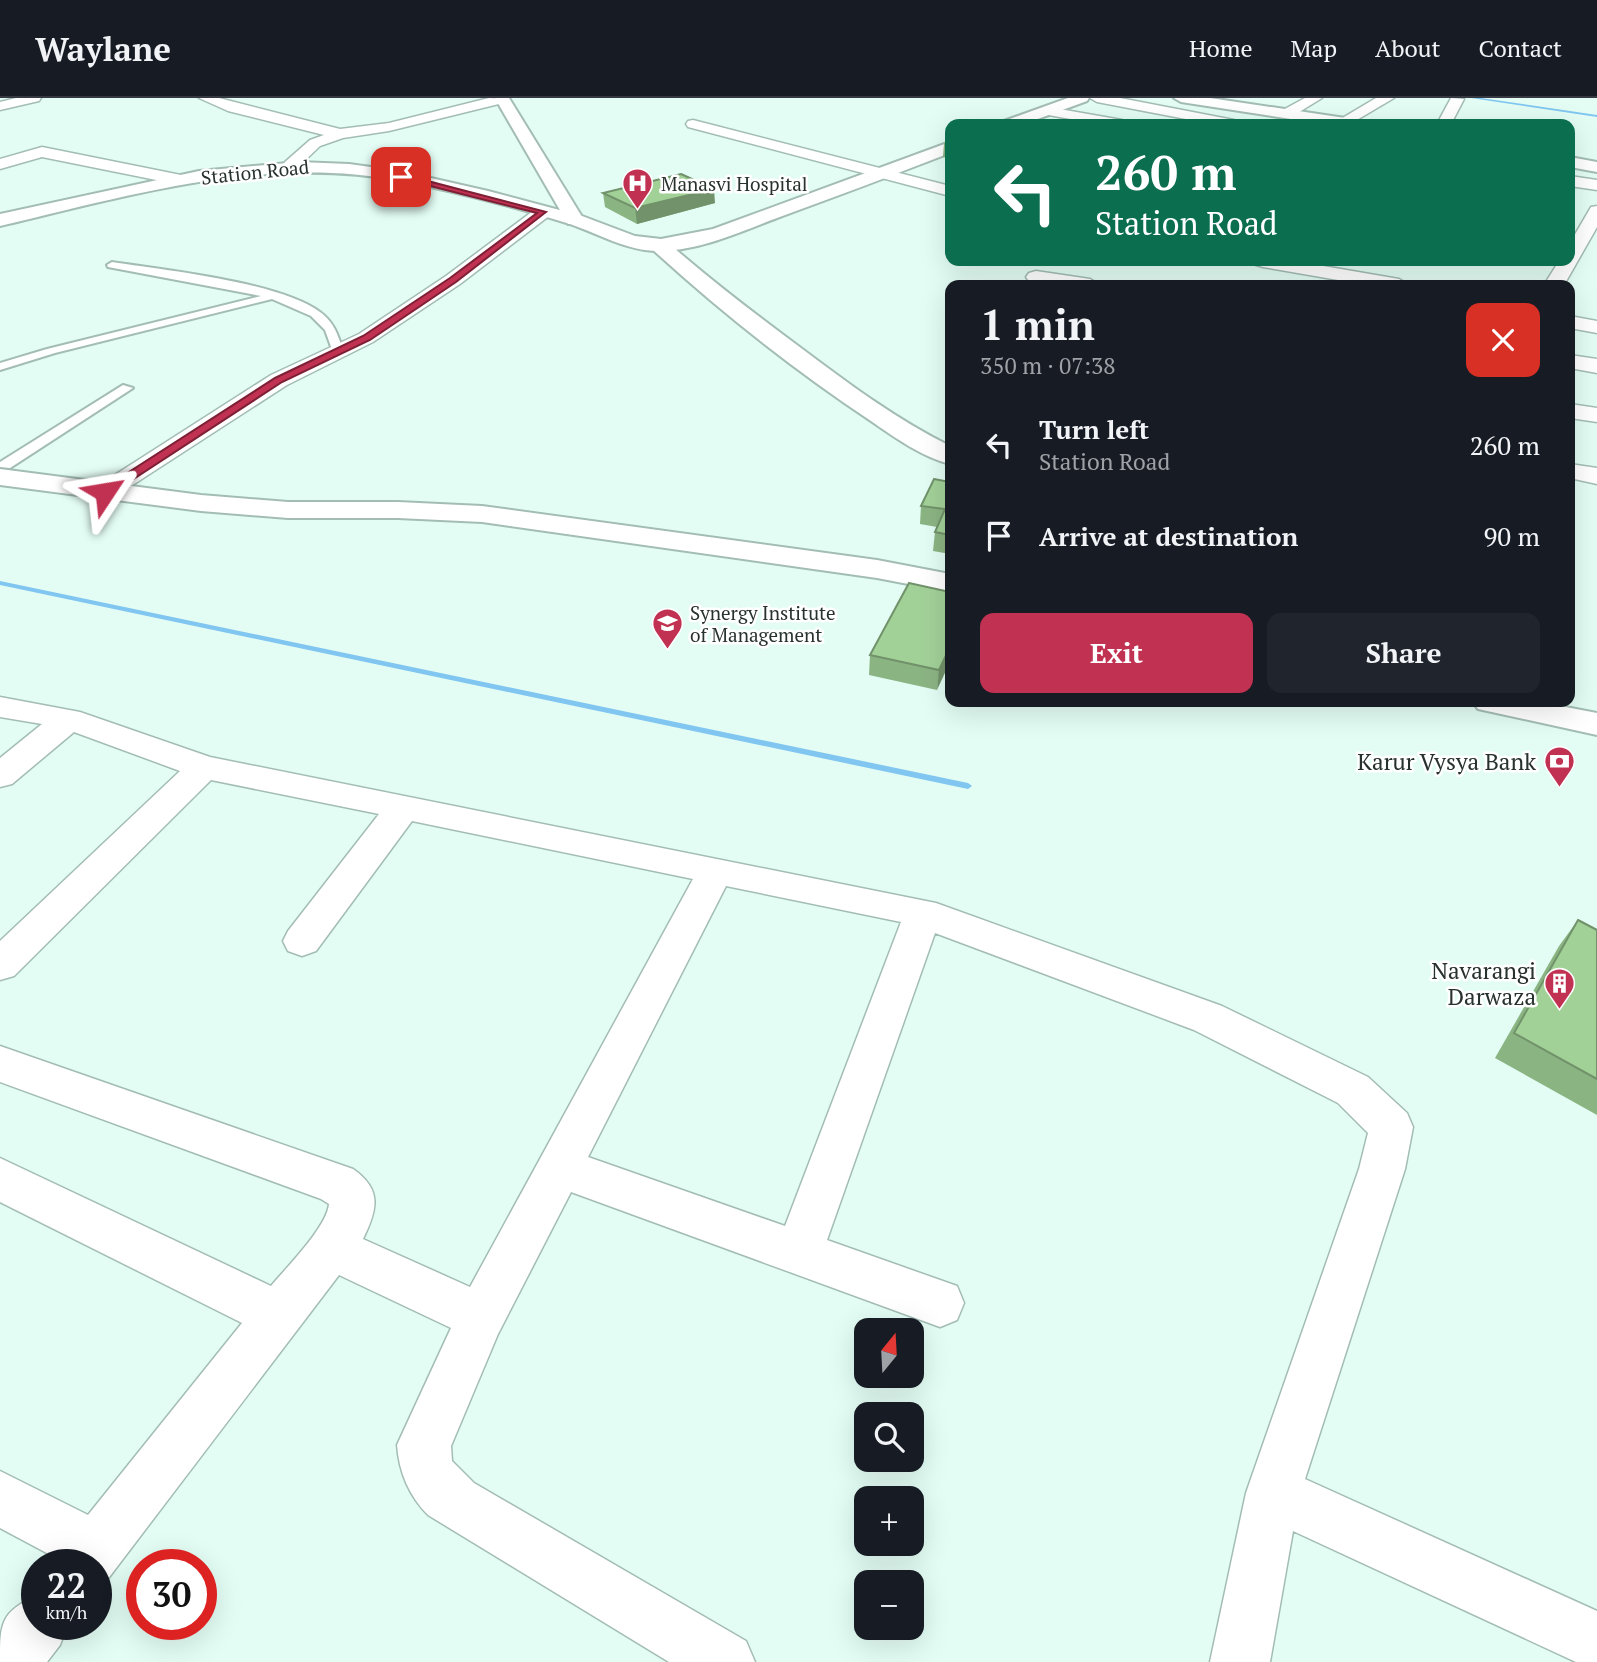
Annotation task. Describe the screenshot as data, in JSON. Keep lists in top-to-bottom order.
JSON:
{
  "streets": {
    "main road": ["Station Road"]
  },
  "places": {
    "hospital": ["Manasvi Hospital"],
    "school or university": ["Synergy Institute of Management"],
    "bank": ["Karur Vysya Bank"],
    "building": ["Navarangi Darwaza"]
  },
  "north": "top",
  "page": {
    "header": "Waylane",
    "nav": [
      "Home",
      "Map",
      "About",
      "Contact"
    ],
    "turn": ["260 m", "Station Road"],
    "heading": ["1 min", "350 m · 07:38"],
    "list": [
      {
        "name": "Turn left",
        "note": "Station Road",
        "value": "260 m"
      },
      {
        "name": "Arrive at destination",
        "value": "90 m"
      }
    ],
    "buttons": ["Exit", "Share"],
    "map_buttons": ["+", "−"],
    "speed": "22 km/h",
    "limit": "30"
  }
}
